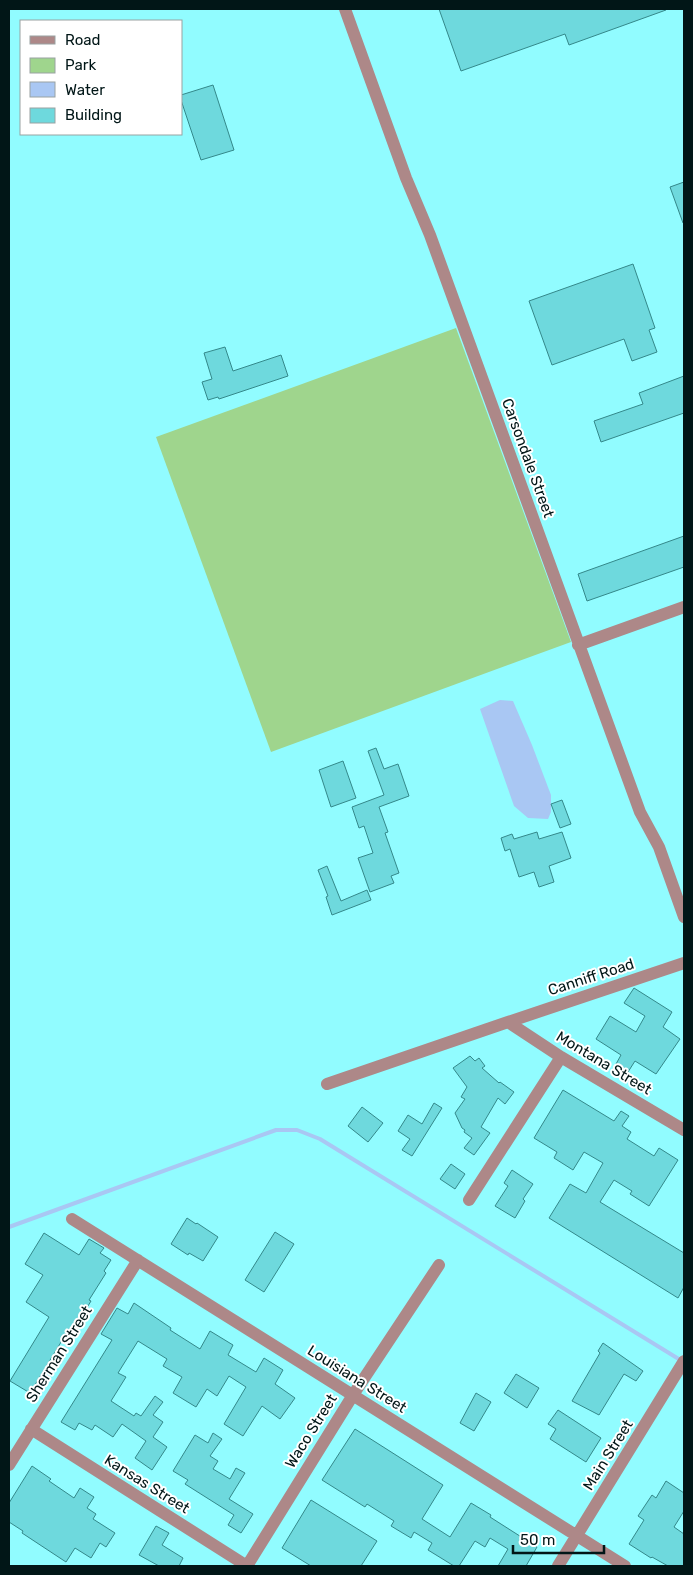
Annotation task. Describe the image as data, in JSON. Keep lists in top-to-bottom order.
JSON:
{
  "streets": {
    "street": [
      "Carsondale Street",
      "Canniff Road",
      "Montana Street",
      "Sherman Street",
      "Louisiana Street",
      "Waco Street",
      "Main Street",
      "Kansas Street"
    ]
  },
  "crossings": [
    ["Canniff Road", "Montana Street"],
    ["Sherman Street", "Louisiana Street"],
    ["Sherman Street", "Kansas Street"],
    ["Louisiana Street", "Waco Street"],
    ["Louisiana Street", "Main Street"],
    ["Waco Street", "Kansas Street"]
  ],
  "legend": [
    "Road",
    "Park",
    "Water",
    "Building"
  ],
  "scale_bar": "50 m"
}
